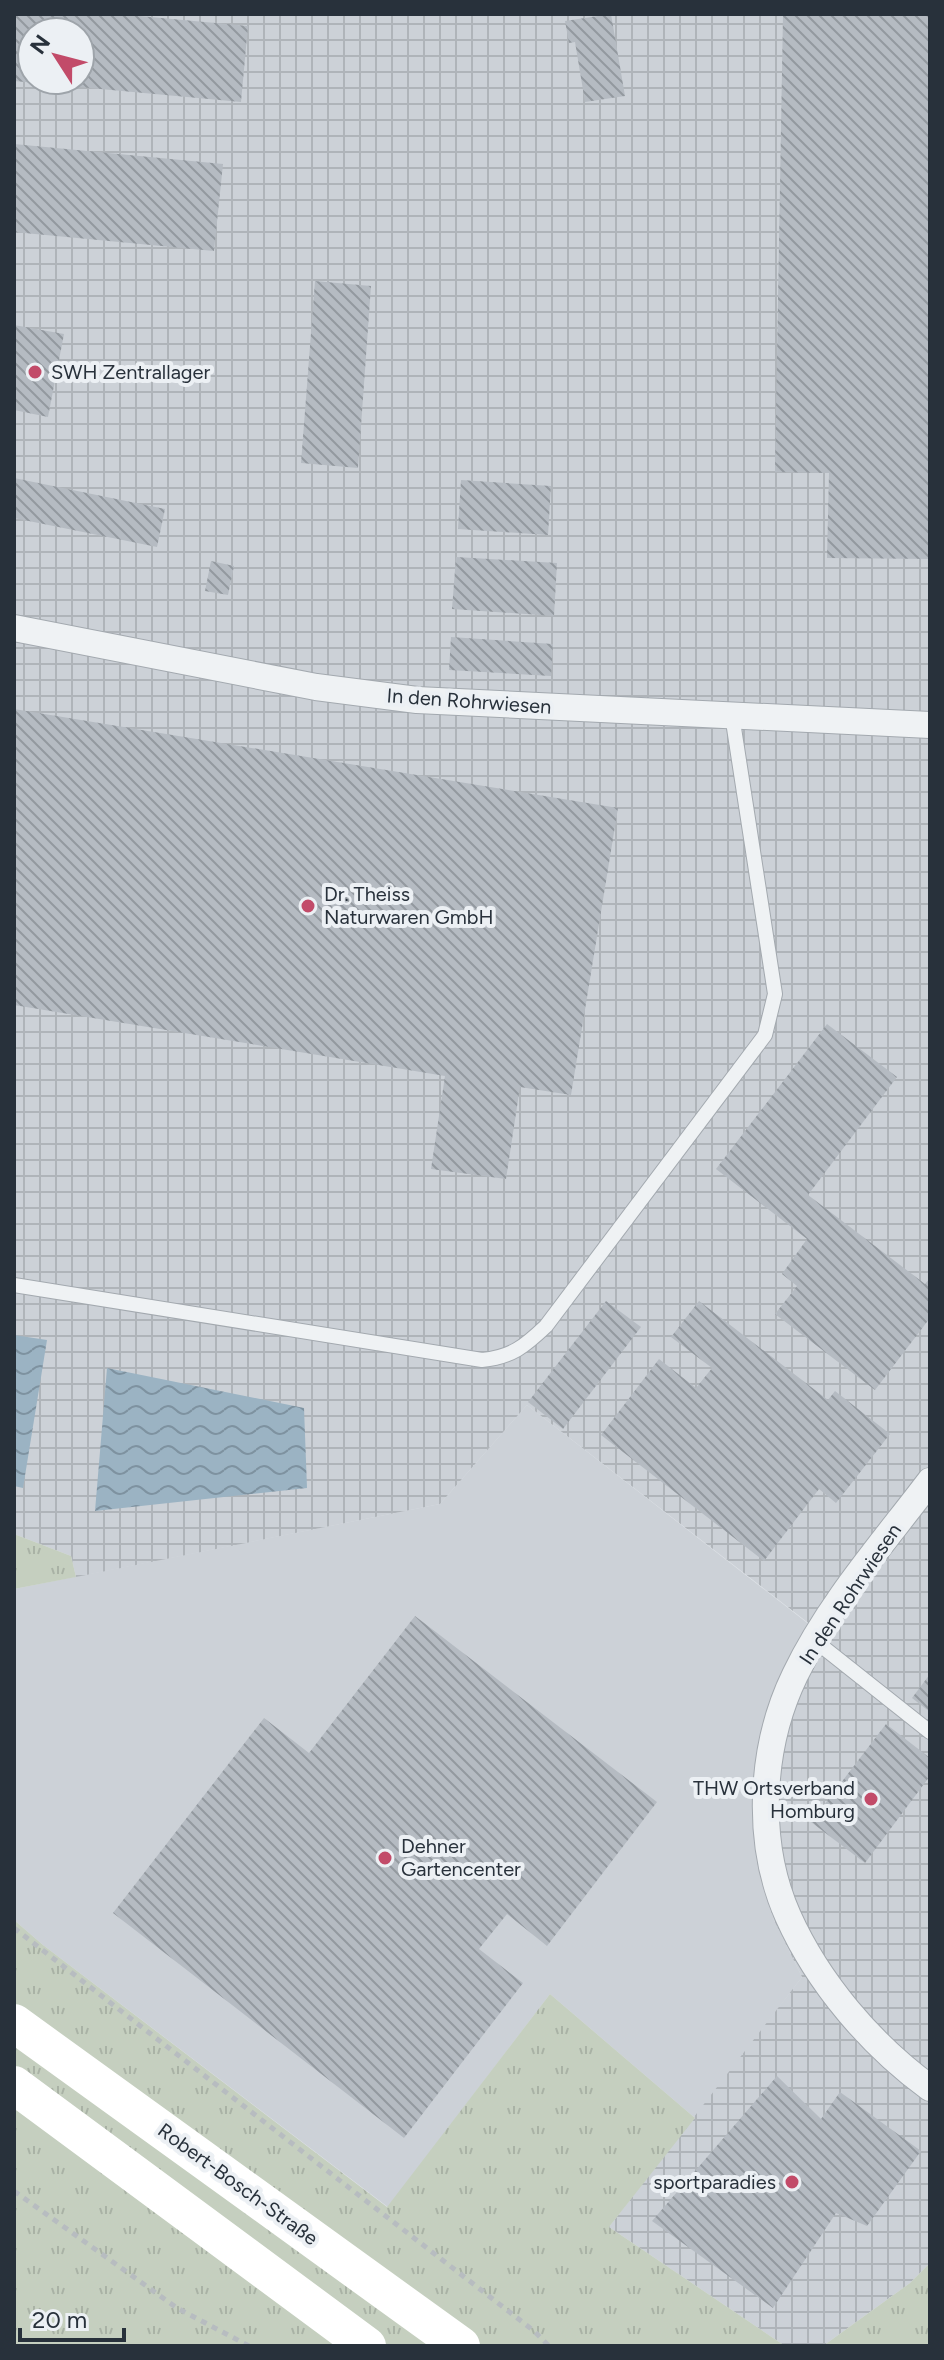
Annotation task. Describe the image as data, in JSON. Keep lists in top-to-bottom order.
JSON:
{
  "streets": {
    "main road": ["Robert-Bosch-Straße"],
    "street": ["In den Rohrwiesen"]
  },
  "places": [
    "SWH Zentrallager",
    "Dr. Theiss Naturwaren GmbH",
    "THW Ortsverband Homburg",
    "Dehner Gartencenter",
    "sportparadies"
  ],
  "scale_bar": "20 m",
  "north": "top left"
}
